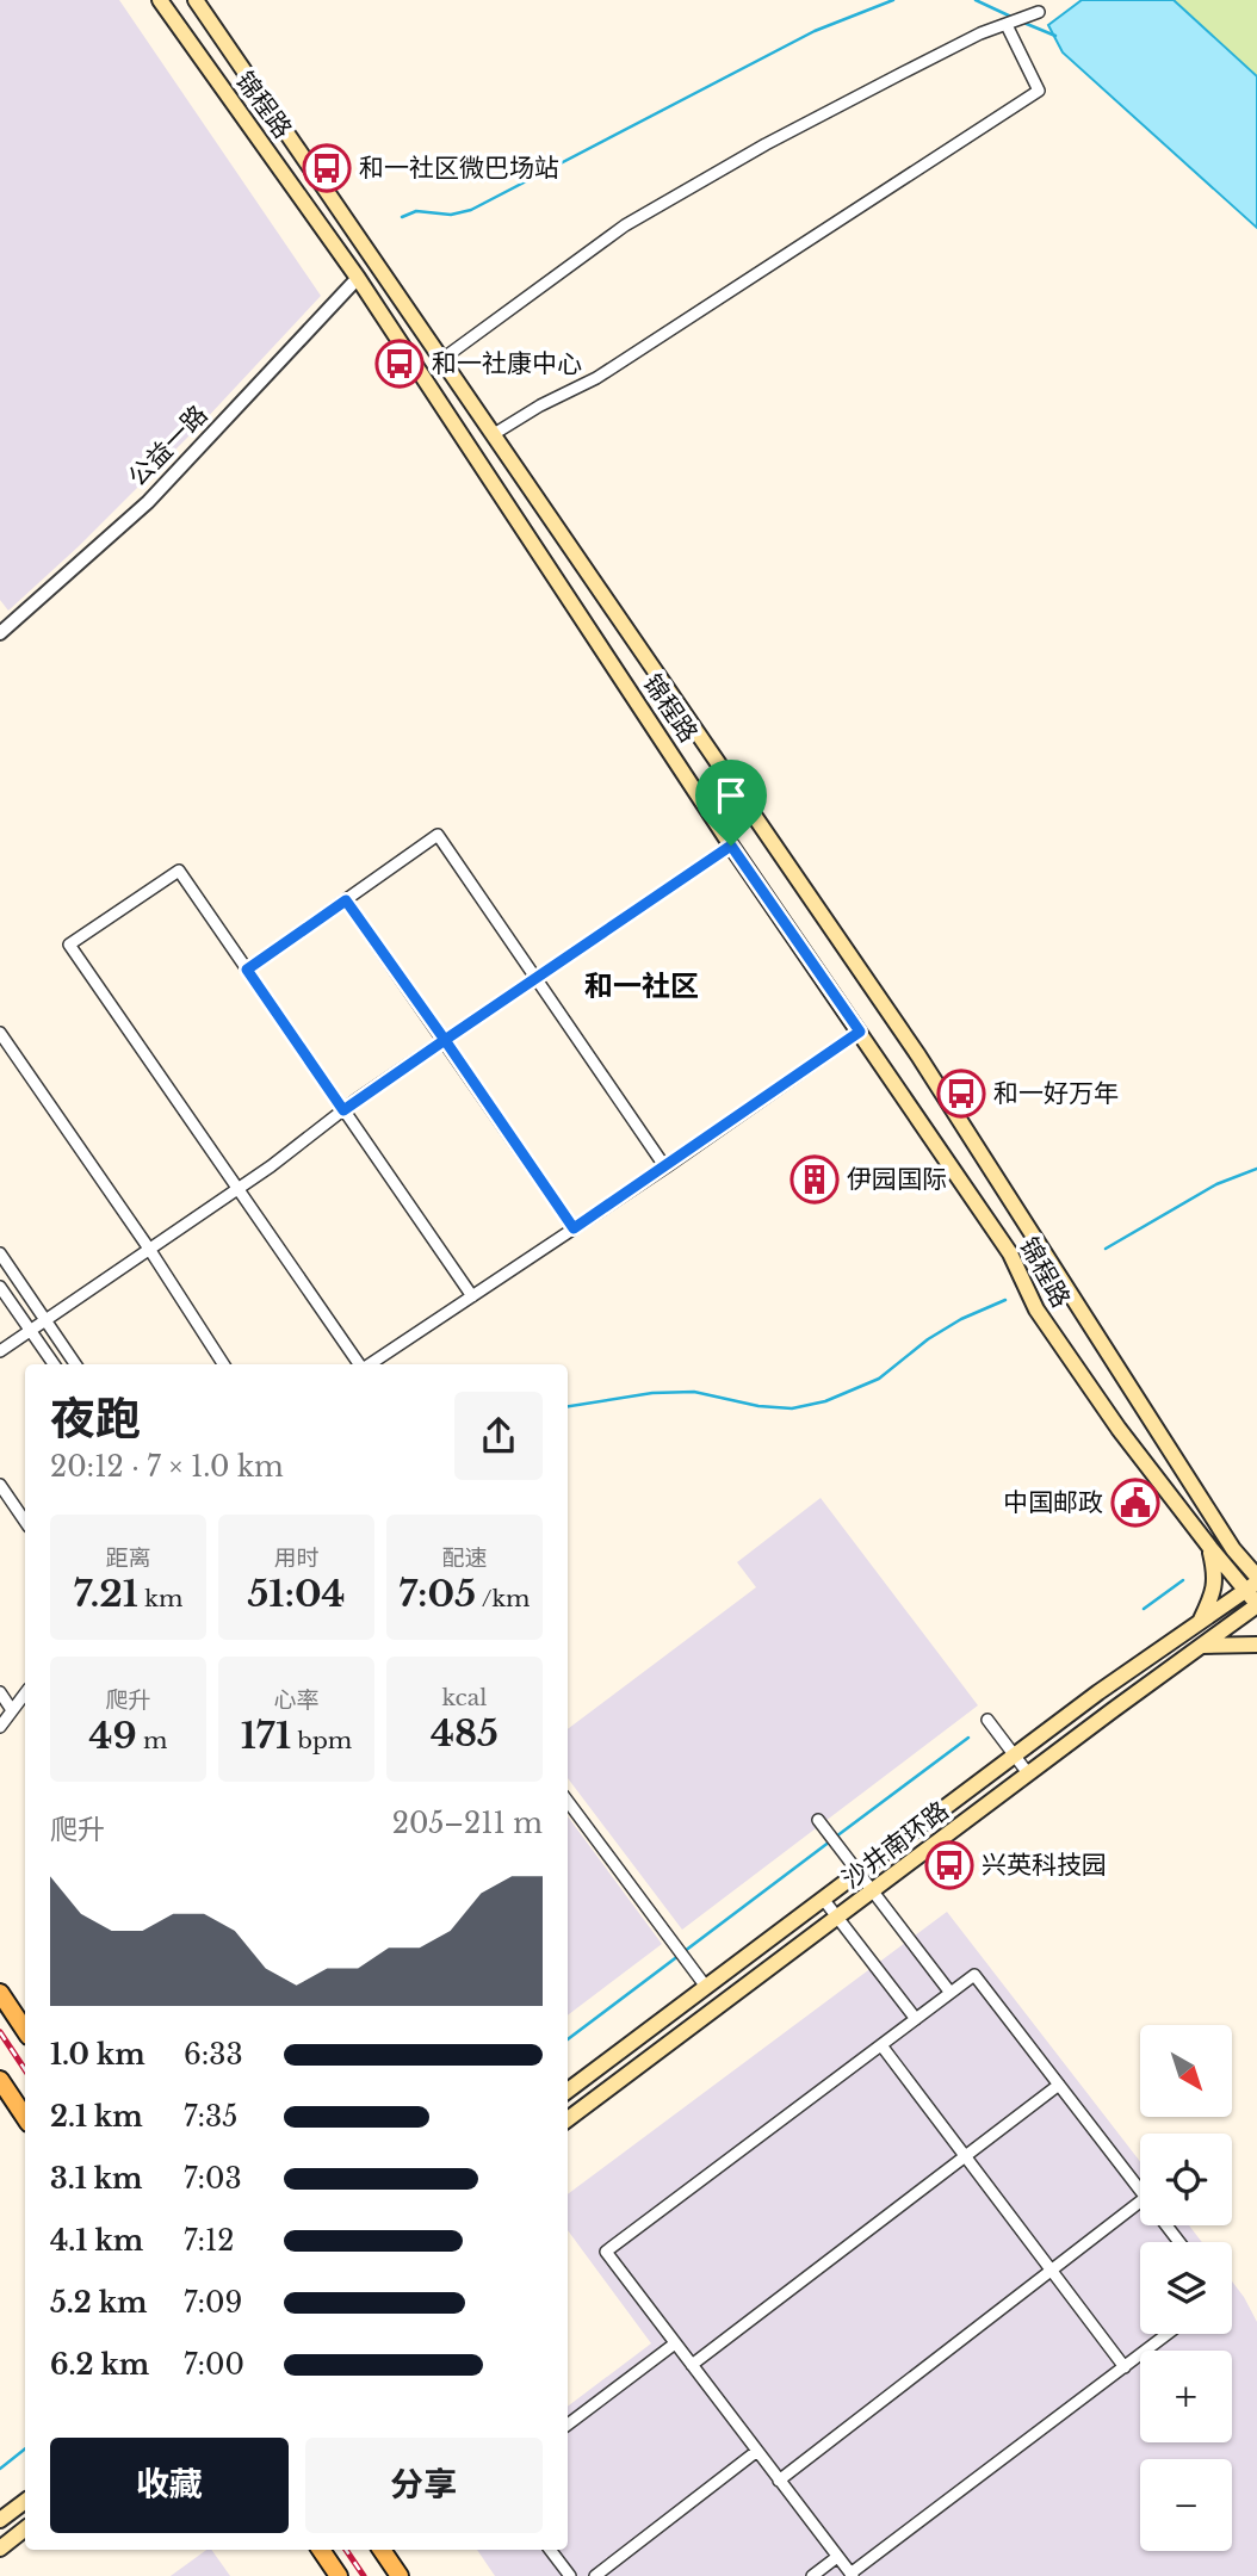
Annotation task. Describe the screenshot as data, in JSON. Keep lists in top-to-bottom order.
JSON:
{
  "streets": {
    "main road": ["锦程路", "沙井南环路"],
    "street": ["公益一路"]
  },
  "crossings": [
    ["锦程路", "公益一路"],
    ["锦程路", "沙井南环路"]
  ],
  "districts": ["和一社区"],
  "places": {
    "bus stop": [
      "和一社区微巴场站",
      "和一社康中心",
      "和一好万年",
      "兴英科技园"
    ],
    "building": ["伊园国际"],
    "public building": ["中国邮政"]
  },
  "north": "bottom right",
  "page": {
    "heading": ["夜跑", "20:12 · 7 × 1.0 km"],
    "stats": [
      ["距离", "7.21 km"],
      ["用时", "51:04"],
      ["配速", "7:05 /km"],
      ["爬升", "49 m"],
      ["心率", "171 bpm"],
      ["kcal", "485"]
    ],
    "chart": ["爬升", "205–211 m"],
    "list": [
      {
        "name": "1.0 km",
        "note": "6:33"
      },
      {
        "name": "2.1 km",
        "note": "7:35"
      },
      {
        "name": "3.1 km",
        "note": "7:03"
      },
      {
        "name": "4.1 km",
        "note": "7:12"
      },
      {
        "name": "5.2 km",
        "note": "7:09"
      },
      {
        "name": "6.2 km",
        "note": "7:00"
      }
    ],
    "map_buttons": ["+", "−"],
    "buttons": ["收藏", "分享"]
  }
}
